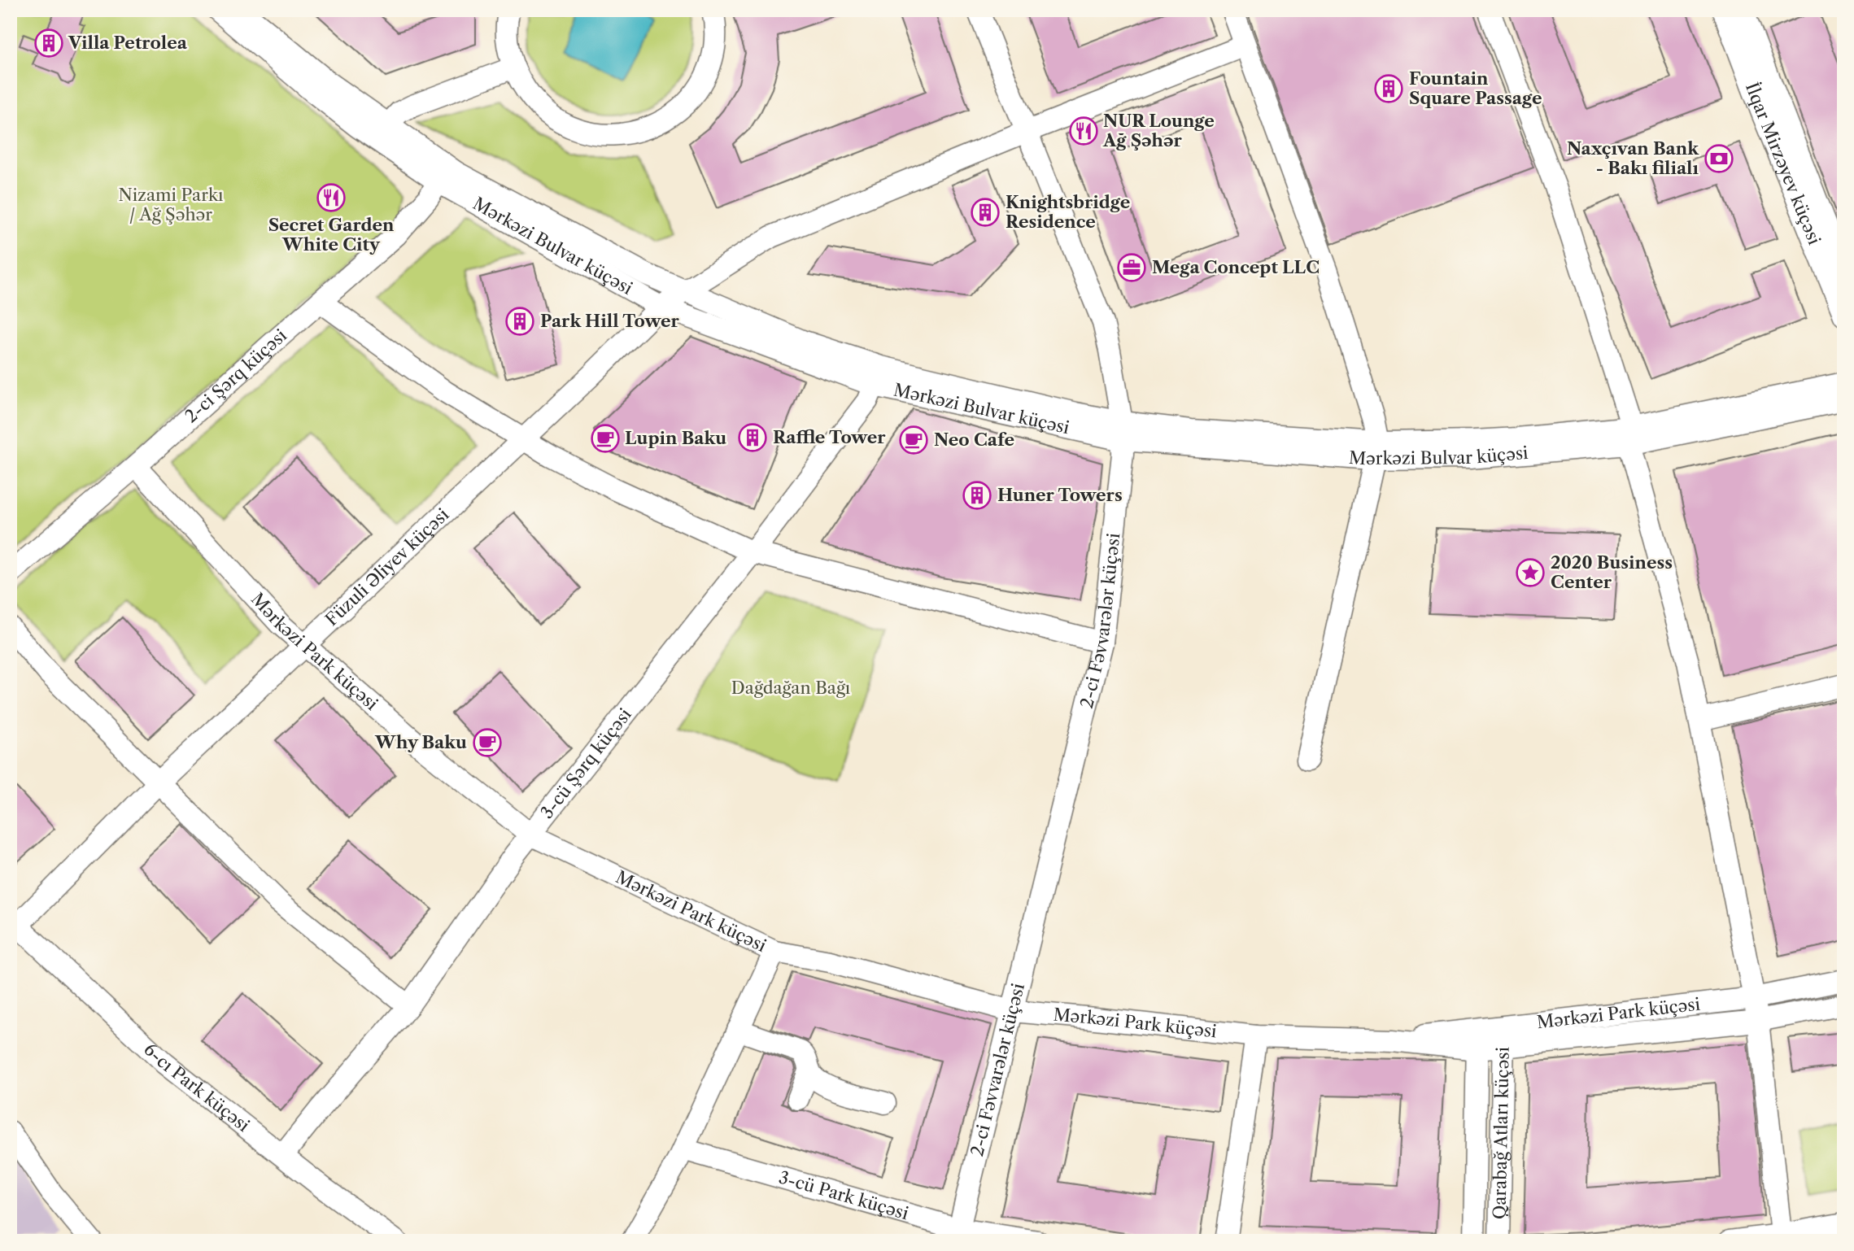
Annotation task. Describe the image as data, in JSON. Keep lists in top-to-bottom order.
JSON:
{
  "streets": {
    "street": [
      "İlqar Mirzəyev küçəsi",
      "Mərkəzi Bulvar küçəsi",
      "2-ci Şərq küçəsi",
      "Füzuli Əliyev küçəsi",
      "2-ci Fəvvarələr küçəsi",
      "Mərkəzi Park küçəsi",
      "3-cü Şərq küçəsi",
      "6-cı Park küçəsi",
      "Qarabağ Atları küçəsi",
      "3-cü Park küçəsi"
    ]
  },
  "crossings": [
    ["Mərkəzi Bulvar küçəsi", "2-ci Şərq küçəsi"],
    ["Mərkəzi Bulvar küçəsi", "Füzuli Əliyev küçəsi"],
    ["Mərkəzi Bulvar küçəsi", "2-ci Fəvvarələr küçəsi"],
    ["Mərkəzi Bulvar küçəsi", "3-cü Şərq küçəsi"],
    ["2-ci Şərq küçəsi", "Mərkəzi Park küçəsi"],
    ["Füzuli Əliyev küçəsi", "2-ci Fəvvarələr küçəsi"],
    ["Füzuli Əliyev küçəsi", "Mərkəzi Park küçəsi"],
    ["Füzuli Əliyev küçəsi", "6-cı Park küçəsi"],
    ["2-ci Fəvvarələr küçəsi", "Mərkəzi Park küçəsi"],
    ["2-ci Fəvvarələr küçəsi", "3-cü Park küçəsi"],
    ["Mərkəzi Park küçəsi", "3-cü Şərq küçəsi"],
    ["Mərkəzi Park küçəsi", "Qarabağ Atları küçəsi"],
    ["3-cü Şərq küçəsi", "6-cı Park küçəsi"]
  ],
  "parks": ["Nizami Parkı / Ağ Şəhər", "Dağdağan Bağı"],
  "places": {
    "building": [
      "Villa Petrolea",
      "Fountain Square Passage",
      "Knightsbridge Residence",
      "Park Hill Tower",
      "Raffle Tower",
      "Huner Towers"
    ],
    "restaurant": ["NUR Lounge Ağ Şəhər", "Secret Garden White City"],
    "bank": ["Naxçıvan Bank - Bakı filialı"],
    "office": ["Mega Concept LLC"],
    "cafe": ["Lupin Baku", "Neo Cafe", "Why Baku"],
    "place": ["2020 Business Center"]
  }
}
